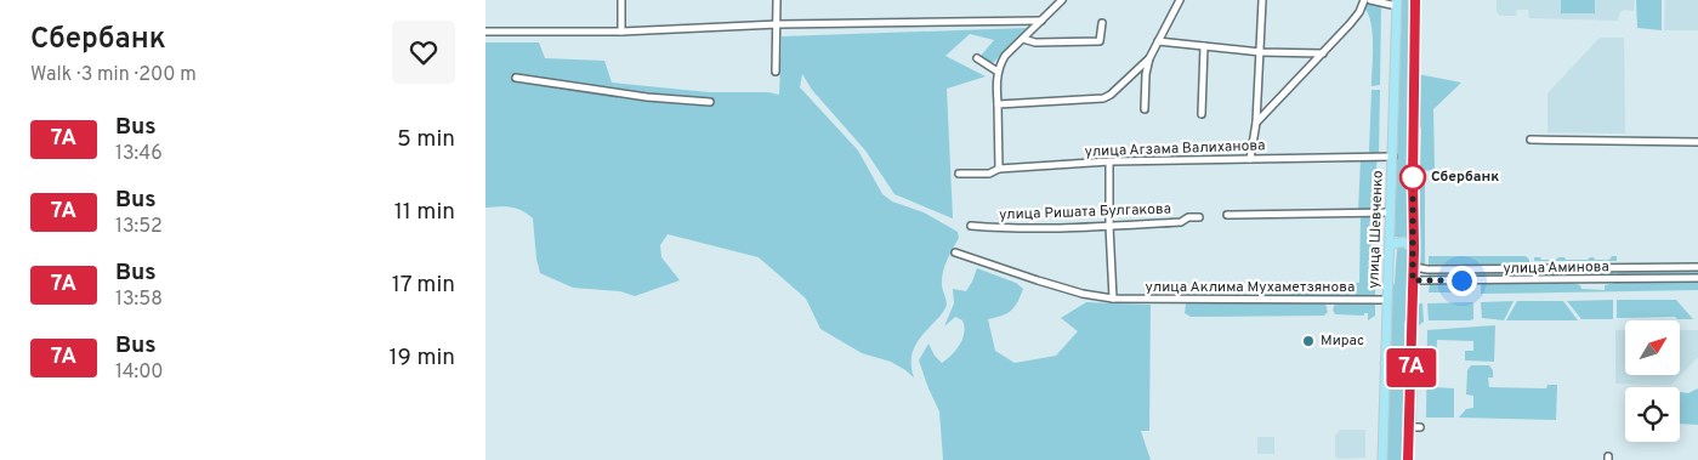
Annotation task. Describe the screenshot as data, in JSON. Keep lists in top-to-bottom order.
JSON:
{
  "streets": {
    "main road": ["улица Шевченко"],
    "street": [
      "улица Агзама Валиханова",
      "улица Ришата Булгакова",
      "улица Аминова",
      "улица Аклима Мухаметзянова"
    ]
  },
  "crossings": [
    ["улица Агзама Валиханова", "улица Шевченко"],
    ["улица Шевченко", "улица Аклима Мухаметзянова"]
  ],
  "places": ["Сбербанк", "Мирас"],
  "lines": ["bus line 7А"],
  "north": "top right",
  "page": {
    "heading": ["Сбербанк", "Walk · 3 min · 200 m"],
    "on_map": "7А",
    "list": [
      {
        "mark": "7А",
        "name": "Bus",
        "note": "13:46",
        "value": "5 min"
      },
      {
        "mark": "7А",
        "name": "Bus",
        "note": "13:52",
        "value": "11 min"
      },
      {
        "mark": "7А",
        "name": "Bus",
        "note": "13:58",
        "value": "17 min"
      },
      {
        "mark": "7А",
        "name": "Bus",
        "note": "14:00",
        "value": "19 min"
      }
    ]
  }
}
